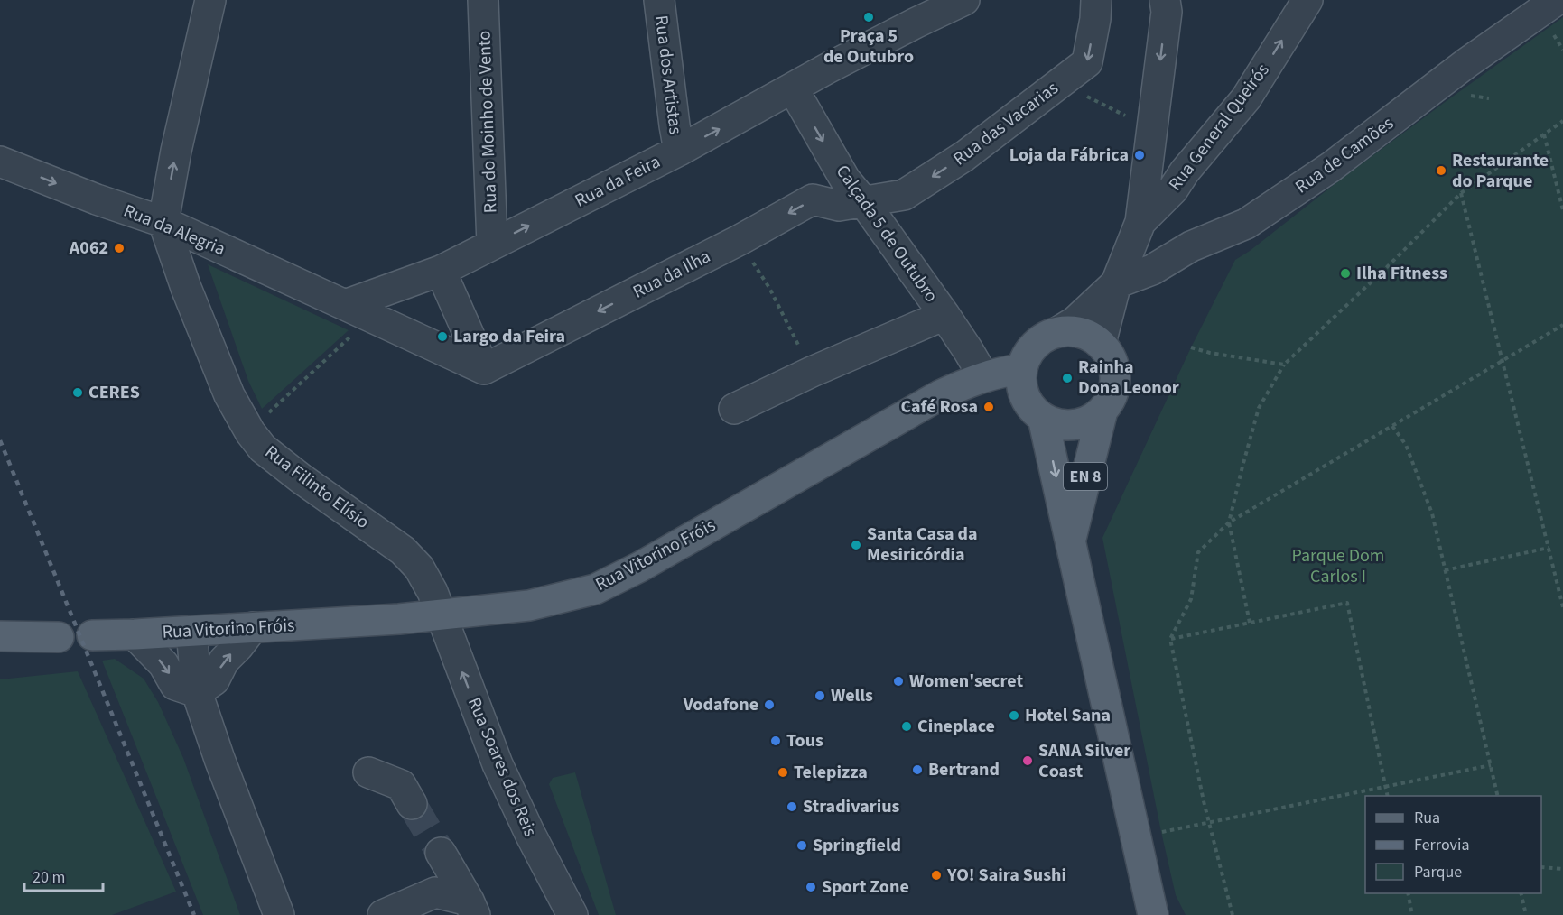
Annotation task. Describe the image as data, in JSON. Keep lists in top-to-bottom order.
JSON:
{
  "streets": {
    "main road": ["EN 8", "Rua Vitorino Fróis"],
    "street": [
      "Rua dos Artistas",
      "Rua do Moinho de Vento",
      "Rua das Vacarias",
      "Rua General Queirós",
      "Rua de Camões",
      "Rua da Feira",
      "Rua da Alegria",
      "Calçada 5 de Outubro",
      "Rua da Ilha",
      "Rua Filinto Elísio",
      "Rua Soares dos Reis"
    ]
  },
  "crossings": [
    ["Rua dos Artistas", "Rua da Feira"],
    ["Rua do Moinho de Vento", "Rua da Feira"],
    ["Rua das Vacarias", "Calçada 5 de Outubro"],
    ["Rua das Vacarias", "Rua da Ilha"],
    ["Rua da Feira", "Calçada 5 de Outubro"],
    ["Rua da Alegria", "Rua Filinto Elísio"],
    ["Calçada 5 de Outubro", "Rua da Ilha"],
    ["Calçada 5 de Outubro", "Rua Vitorino Fróis"],
    ["EN 8", "Rua Vitorino Fróis"],
    ["Rua Filinto Elísio", "Rua Vitorino Fróis"],
    ["Rua Filinto Elísio", "Rua Soares dos Reis"],
    ["Rua Vitorino Fróis", "Rua Soares dos Reis"]
  ],
  "one_way": ["Rua General Queirós", "Rua da Alegria", "Calçada 5 de Outubro"],
  "parks": ["Parque Dom Carlos I"],
  "places": [
    "Praça 5 de Outubro",
    "Loja da Fábrica",
    "Restaurante do Parque",
    "A062",
    "Ilha Fitness",
    "Largo da Feira",
    "Rainha Dona Leonor",
    "CERES",
    "Café Rosa",
    "Santa Casa da Mesiricórdia",
    "Women'secret",
    "Wells",
    "Vodafone",
    "Hotel Sana",
    "Cineplace",
    "Tous",
    "SANA Silver Coast",
    "Bertrand",
    "Telepizza",
    "Stradivarius",
    "Springfield",
    "YO! Saira Sushi",
    "Sport Zone"
  ],
  "legend": ["Rua", "Ferrovia", "Parque"],
  "scale_bar": "20 m"
}
